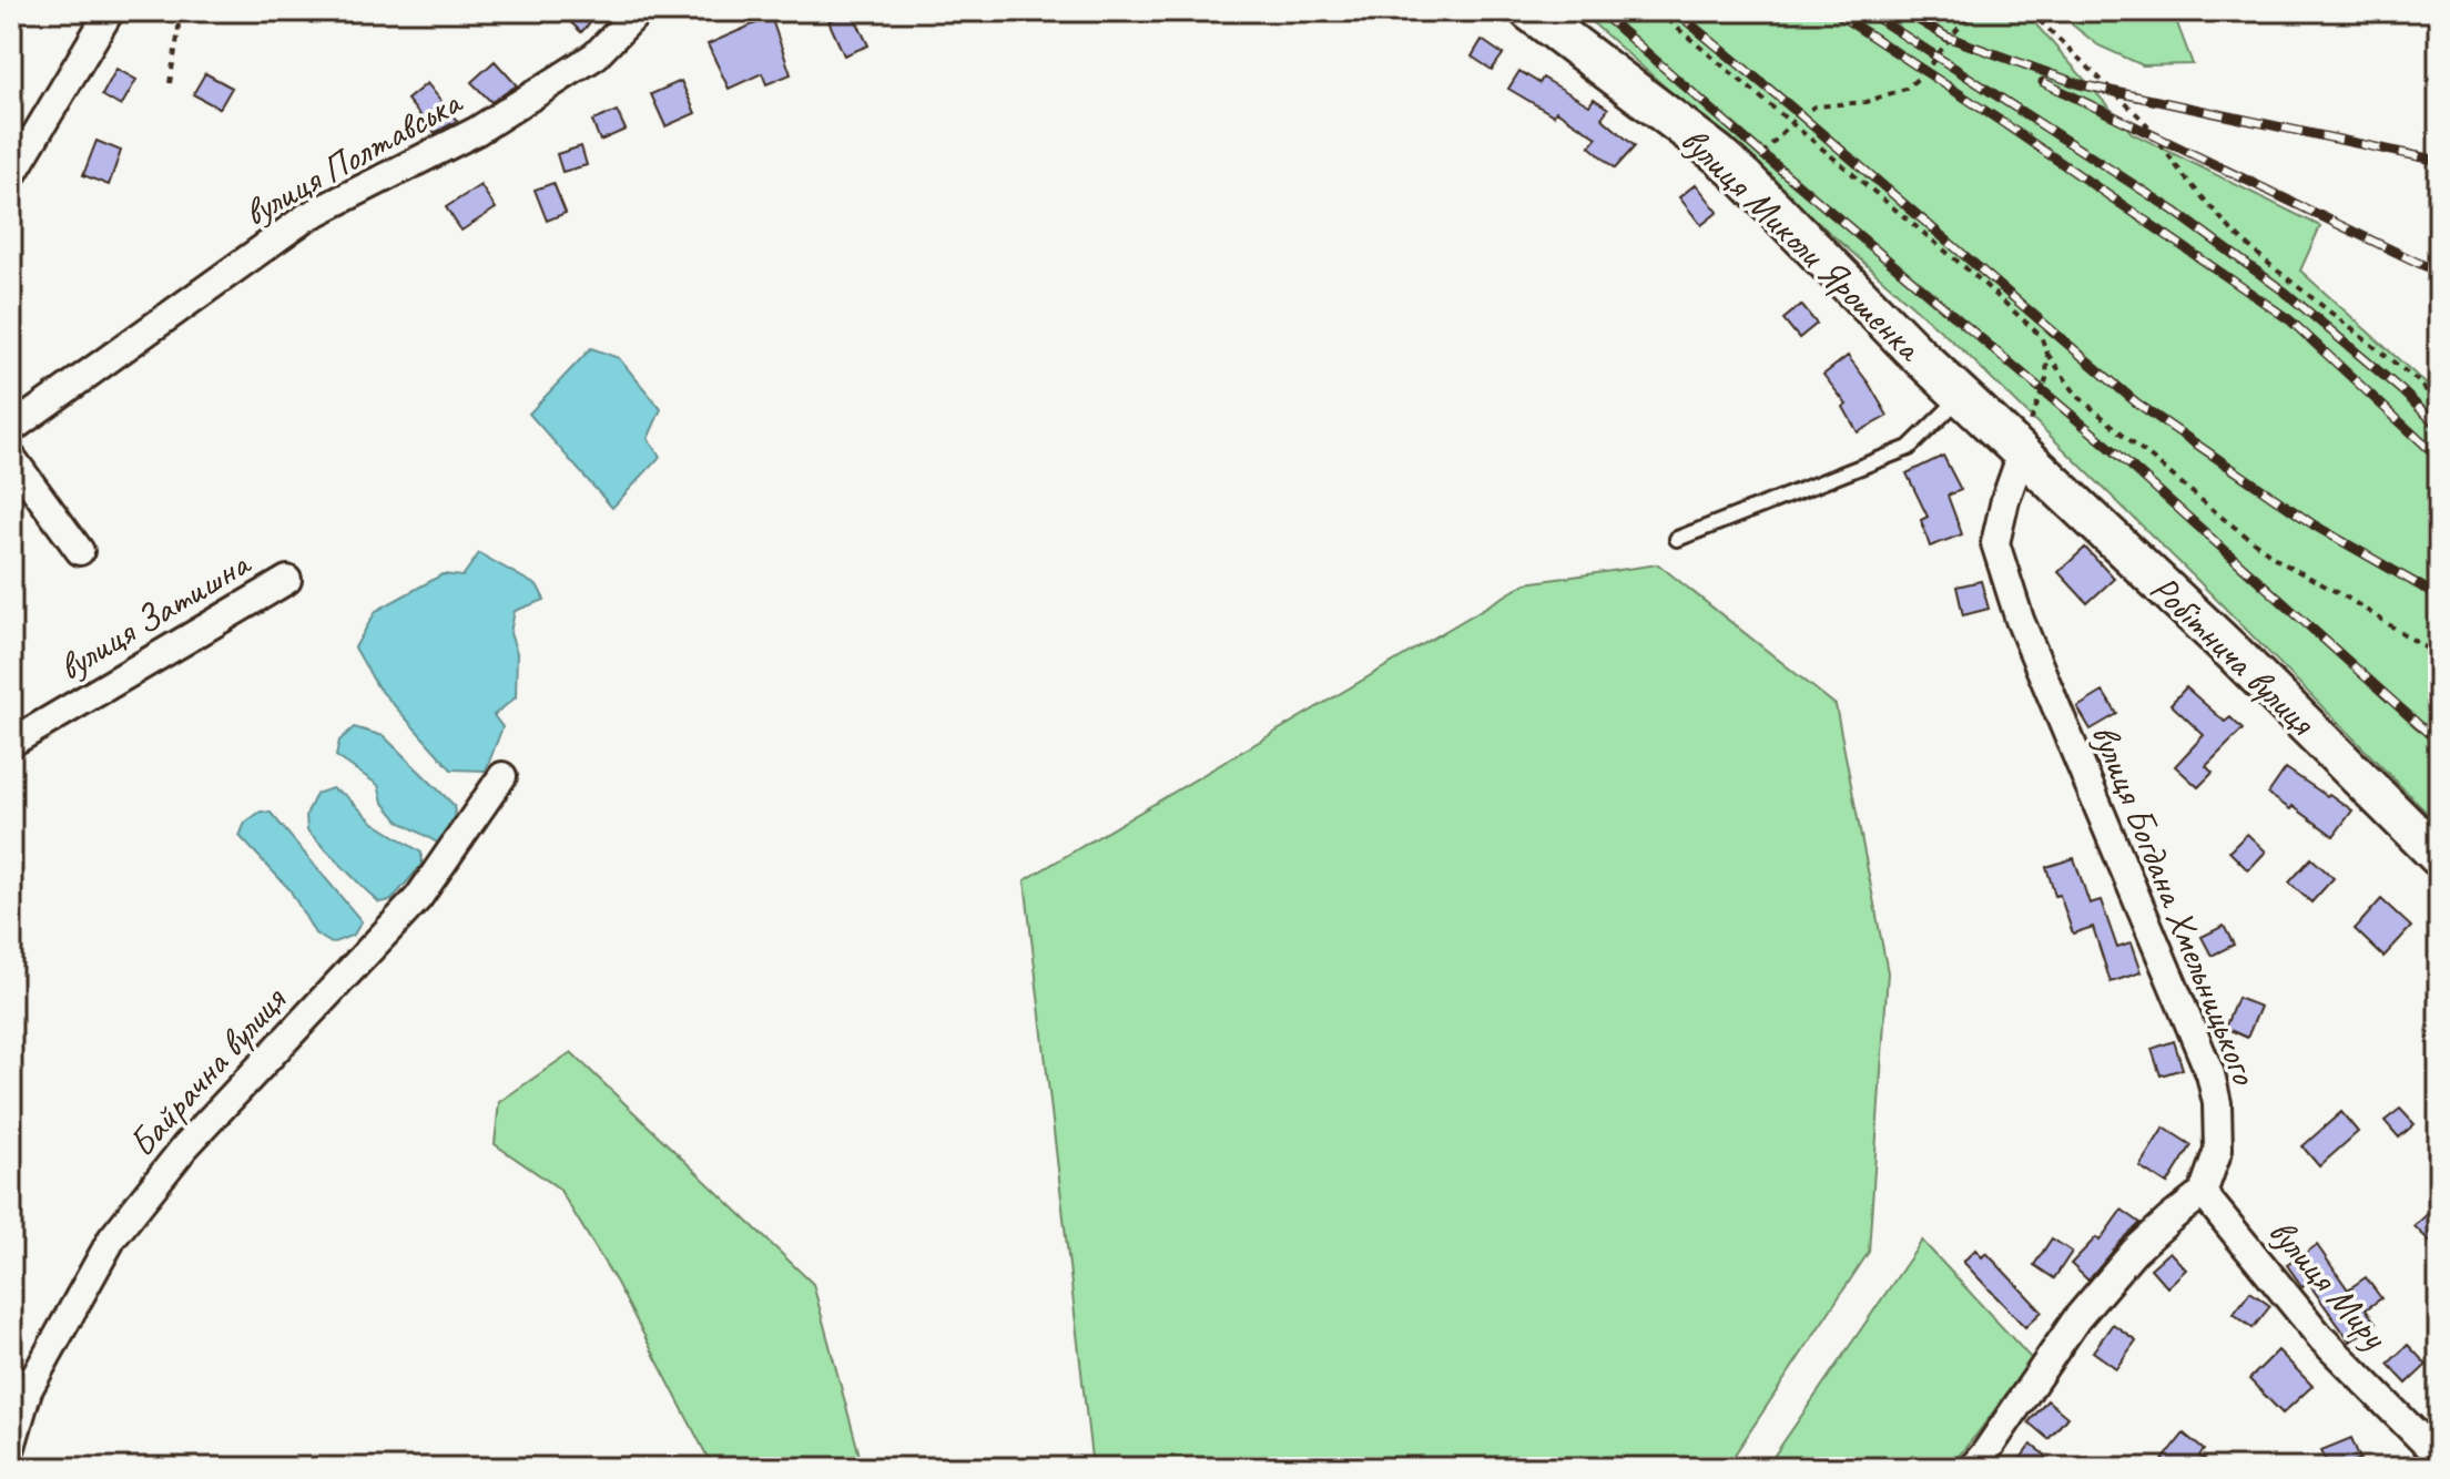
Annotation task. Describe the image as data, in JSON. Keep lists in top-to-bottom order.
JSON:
{
  "streets": {
    "street": [
      "вулиця Полтавська",
      "вулиця Миколи Ярошенка",
      "вулиця Затишна",
      "Робітнича вулиця",
      "вулиця Богдана Хмельницького",
      "Байрачна вулиця",
      "вулиця Миру"
    ]
  },
  "crossings": [
    ["вулиця Миколи Ярошенка", "Робітнича вулиця"],
    ["вулиця Миколи Ярошенка", "вулиця Богдана Хмельницького"],
    ["Робітнича вулиця", "вулиця Богдана Хмельницького"],
    ["вулиця Богдана Хмельницького", "вулиця Миру"]
  ]
}
